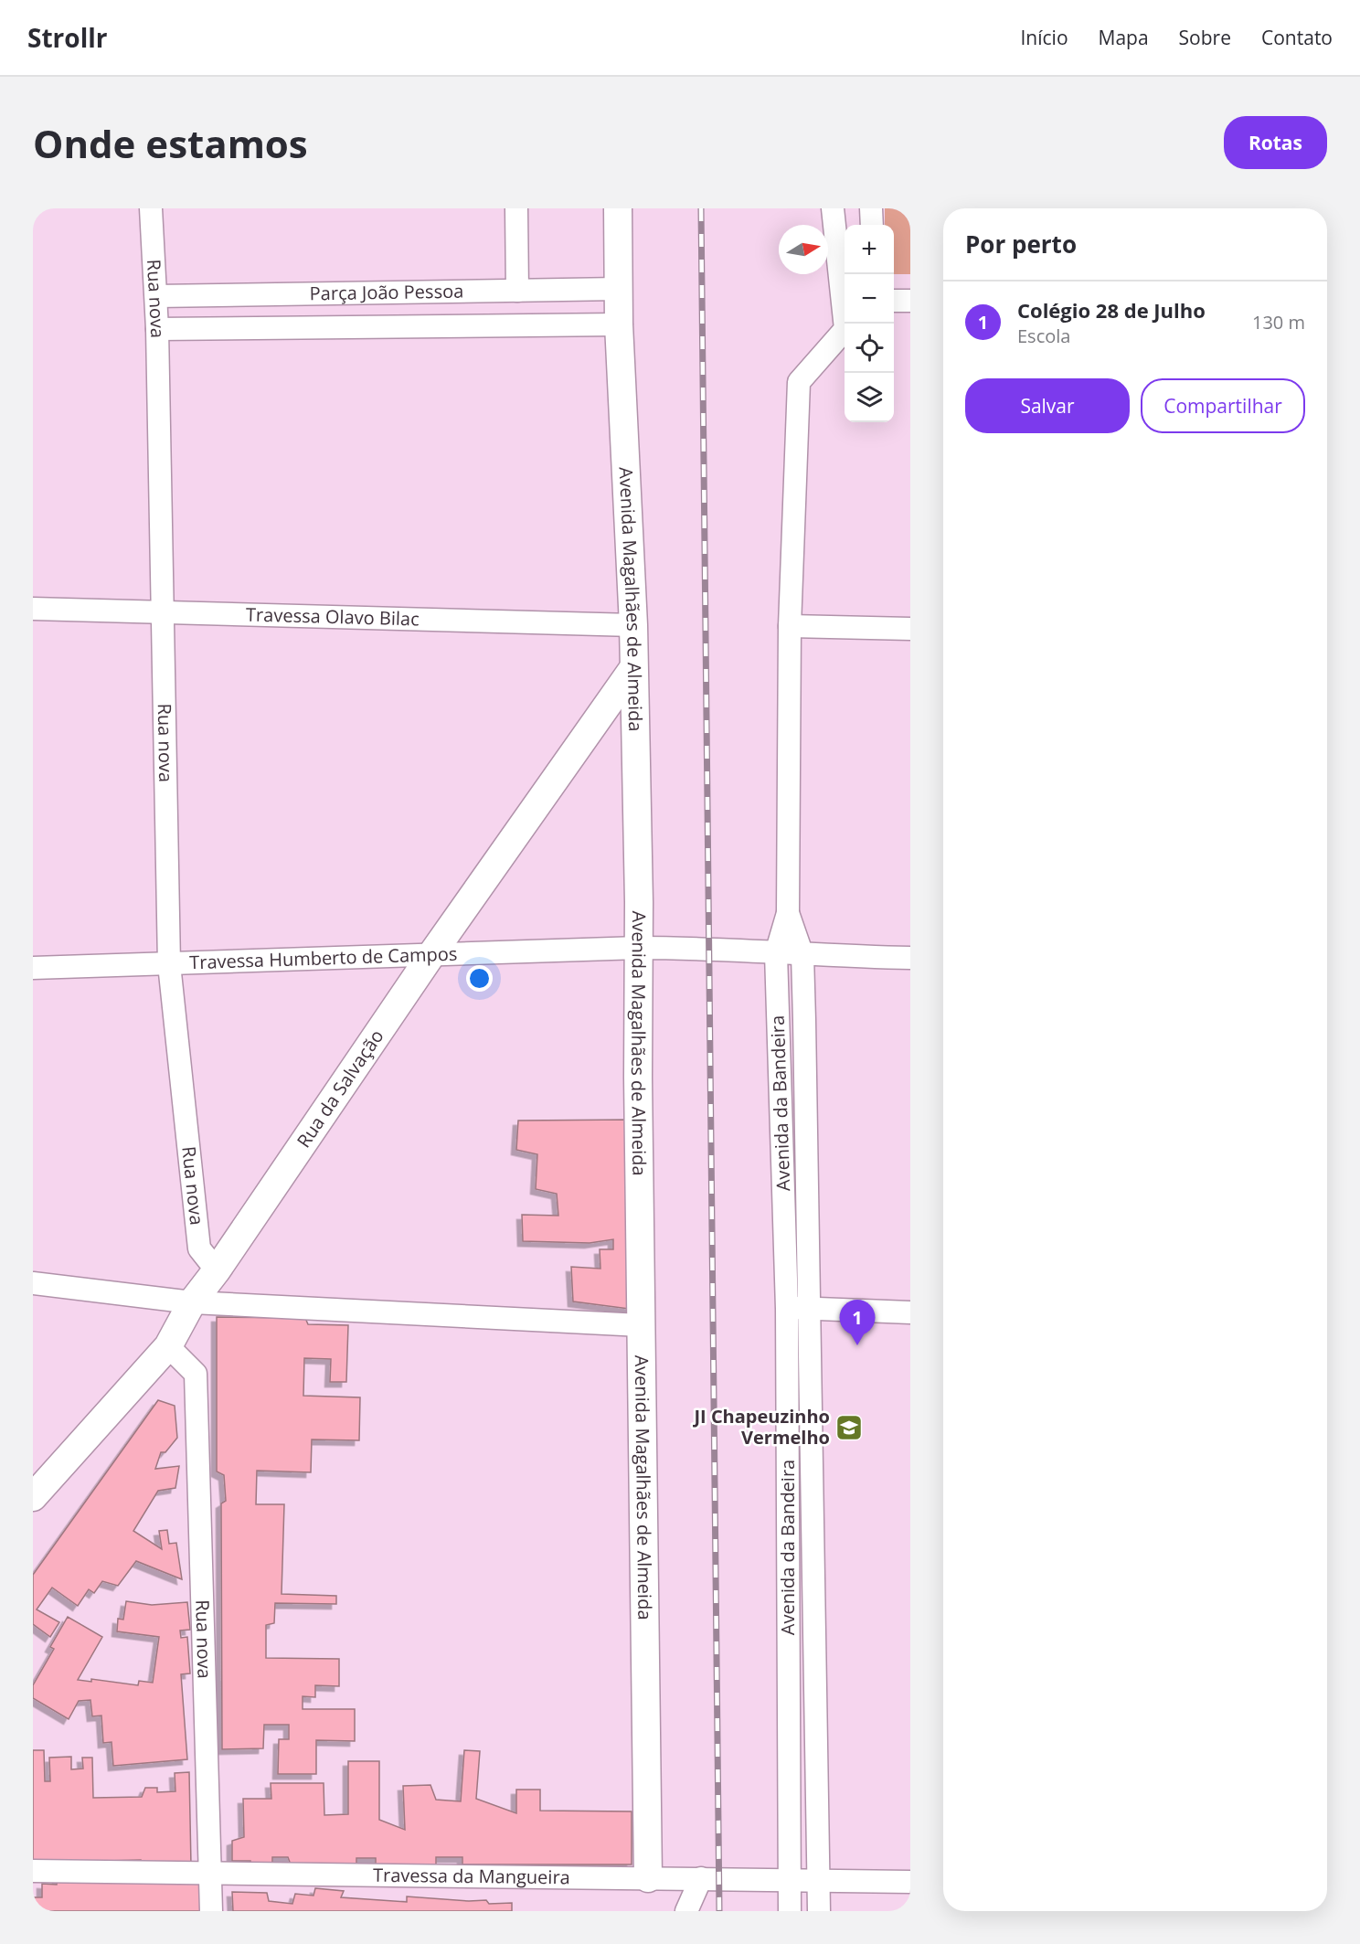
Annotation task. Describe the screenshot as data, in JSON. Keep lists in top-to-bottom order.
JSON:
{
  "streets": {
    "street": [
      "Parça João Pessoa",
      "Rua nova",
      "Avenida Magalhães de Almeida",
      "Travessa Olavo Bilac",
      "Travessa Humberto de Campos",
      "Rua da Salvação",
      "Avenida da Bandeira",
      "Travessa da Mangueira"
    ]
  },
  "crossings": [
    ["Parça João Pessoa", "Rua nova"],
    ["Parça João Pessoa", "Avenida Magalhães de Almeida"],
    ["Rua nova", "Travessa Olavo Bilac"],
    ["Rua nova", "Travessa Humberto de Campos"],
    ["Rua nova", "Rua da Salvação"],
    ["Rua nova", "Travessa da Mangueira"],
    ["Avenida Magalhães de Almeida", "Travessa Olavo Bilac"],
    ["Avenida Magalhães de Almeida", "Travessa Humberto de Campos"],
    ["Avenida Magalhães de Almeida", "Rua da Salvação"],
    ["Avenida Magalhães de Almeida", "Travessa da Mangueira"],
    ["Travessa Humberto de Campos", "Rua da Salvação"],
    ["Travessa Humberto de Campos", "Avenida da Bandeira"],
    ["Avenida da Bandeira", "Travessa da Mangueira"]
  ],
  "places": {
    "school or university": ["JI Chapeuzinho Vermelho"]
  },
  "north": "right",
  "page": {
    "header": "Strollr",
    "nav": [
      "Início",
      "Mapa",
      "Sobre",
      "Contato"
    ],
    "buttons": [
      "Rotas",
      ["Salvar", "Compartilhar"]
    ],
    "title": "Onde estamos",
    "heading": "Por perto",
    "map_buttons": ["+", "−"],
    "list": [
      {
        "mark": "1",
        "name": "Colégio 28 de Julho",
        "note": "Escola",
        "value": "130 m"
      }
    ],
    "pins": "1"
  }
}
